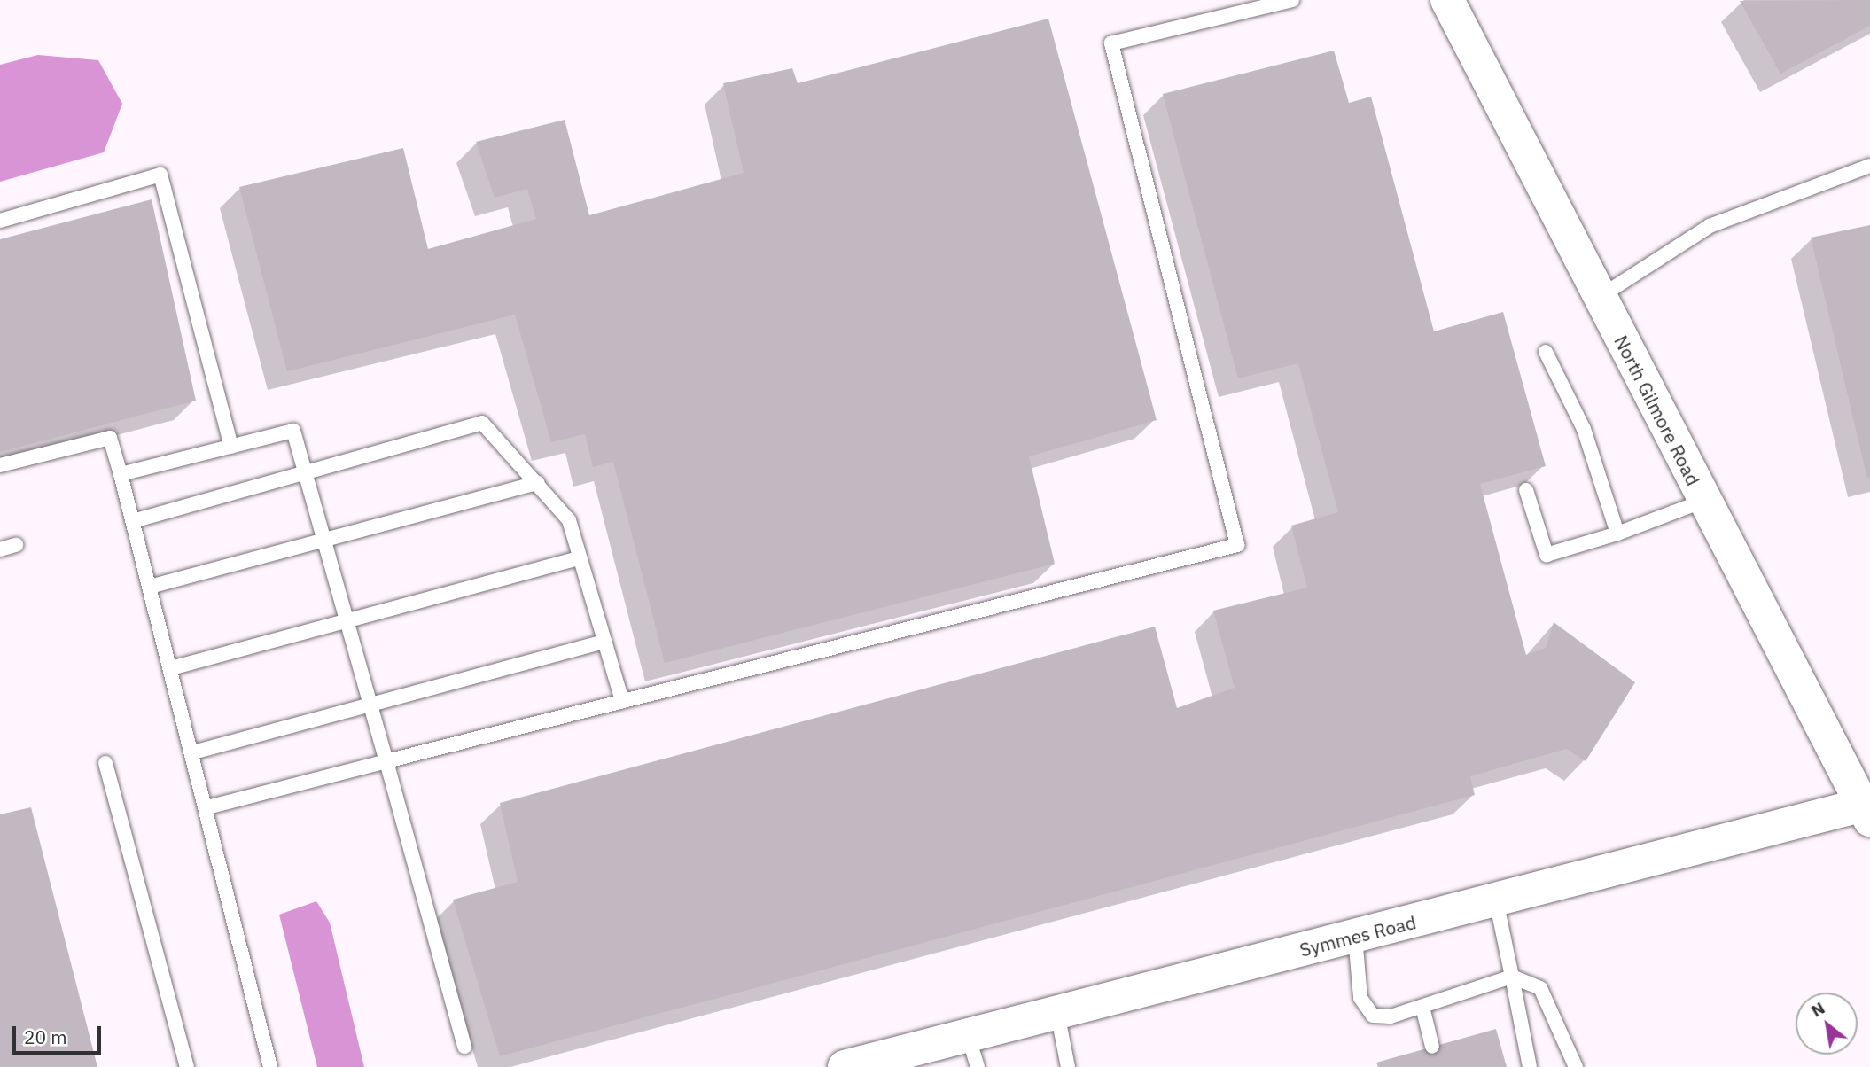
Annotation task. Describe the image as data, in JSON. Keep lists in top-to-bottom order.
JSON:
{
  "streets": {
    "main road": ["North Gilmore Road", "Symmes Road"]
  },
  "crossings": [
    ["North Gilmore Road", "Symmes Road"]
  ],
  "scale_bar": "20 m",
  "north": "top left"
}
